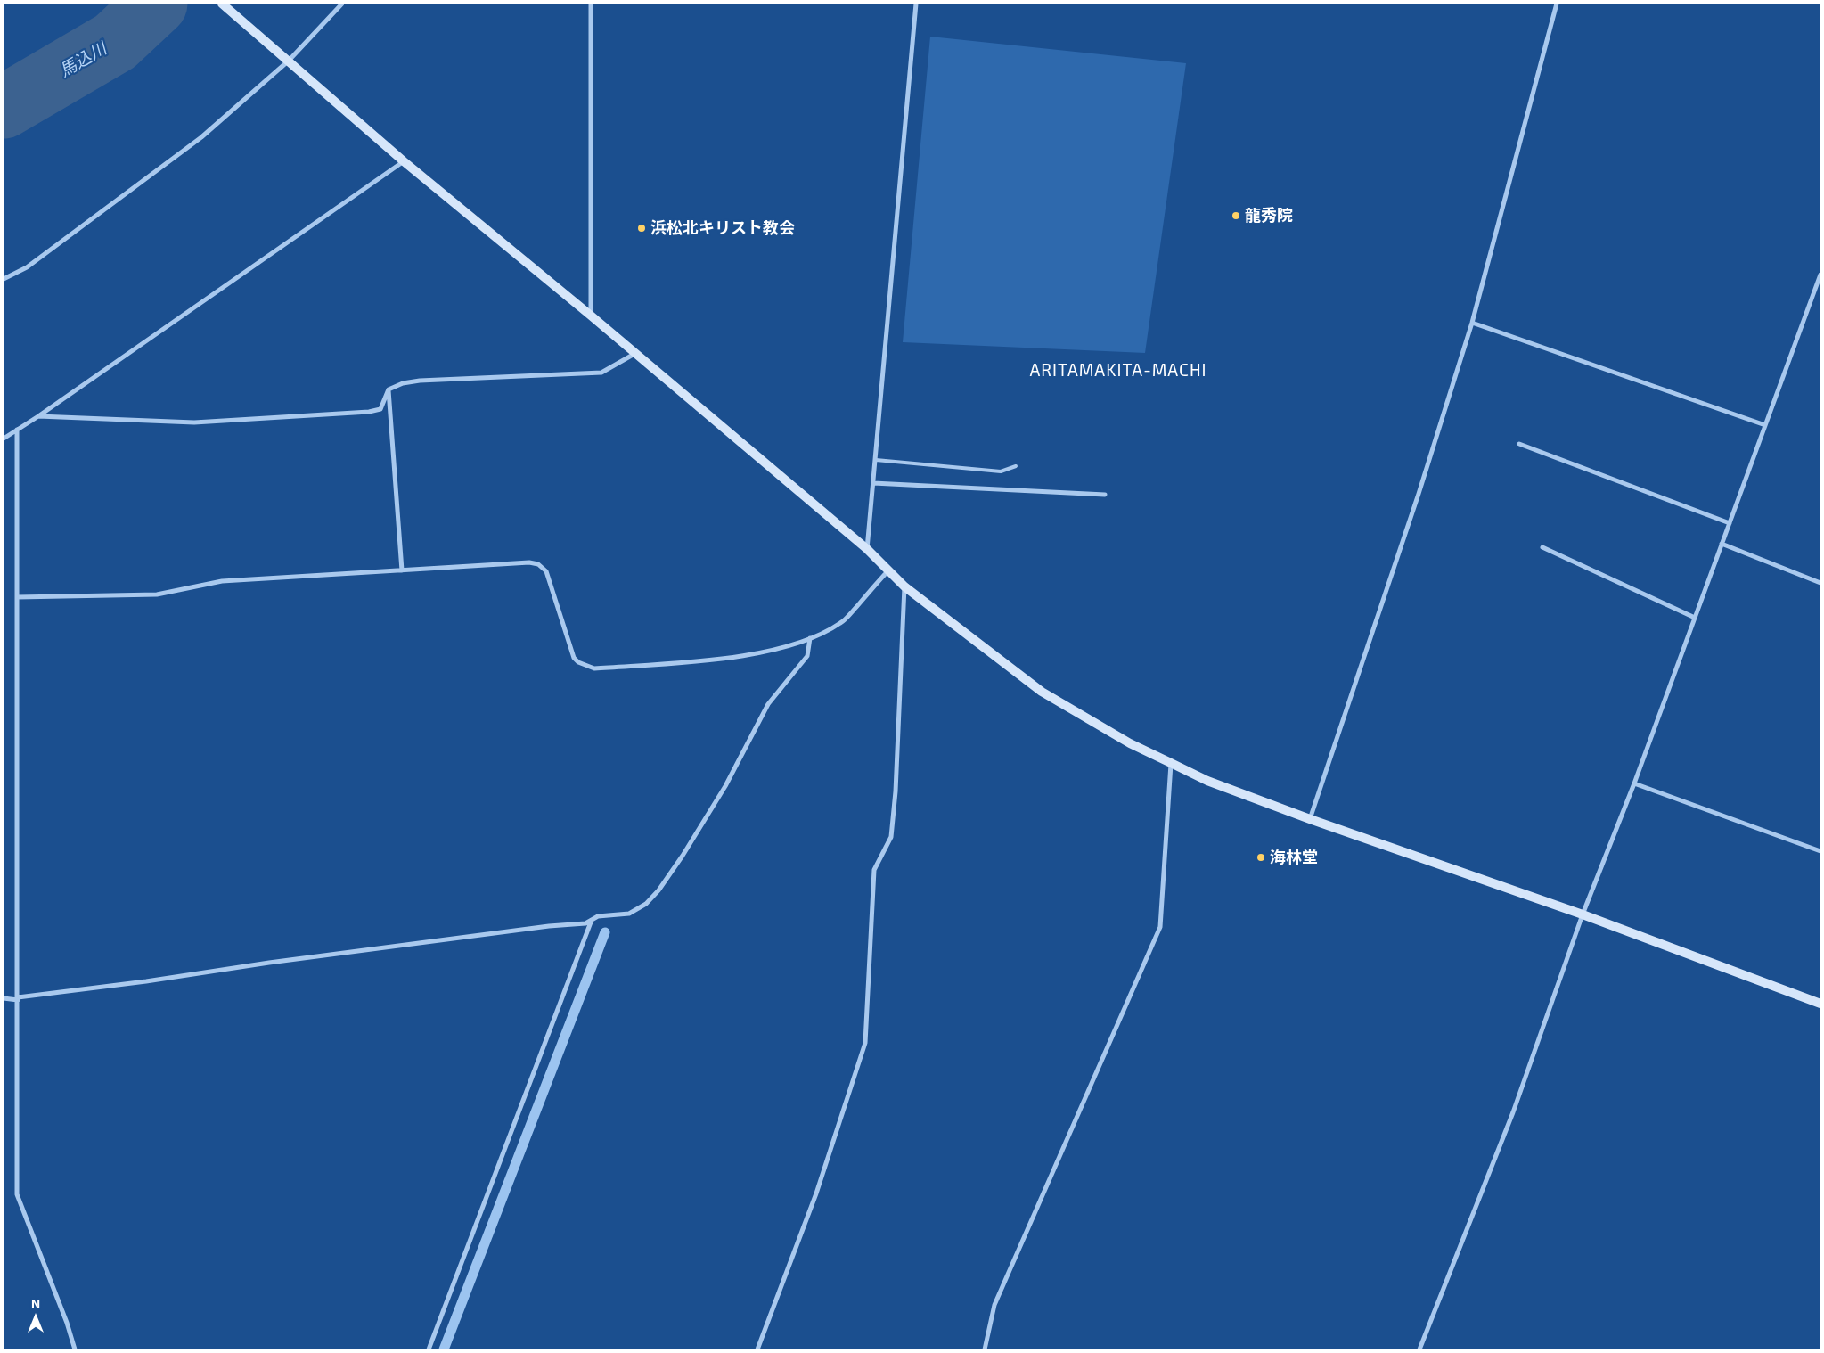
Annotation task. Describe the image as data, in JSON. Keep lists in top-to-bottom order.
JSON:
{
  "districts": ["ARITAMAKITA-MACHI"],
  "water": ["馬込川"],
  "places": ["龍秀院", "浜松北キリスト教会", "海林堂"],
  "north": "top"
}
